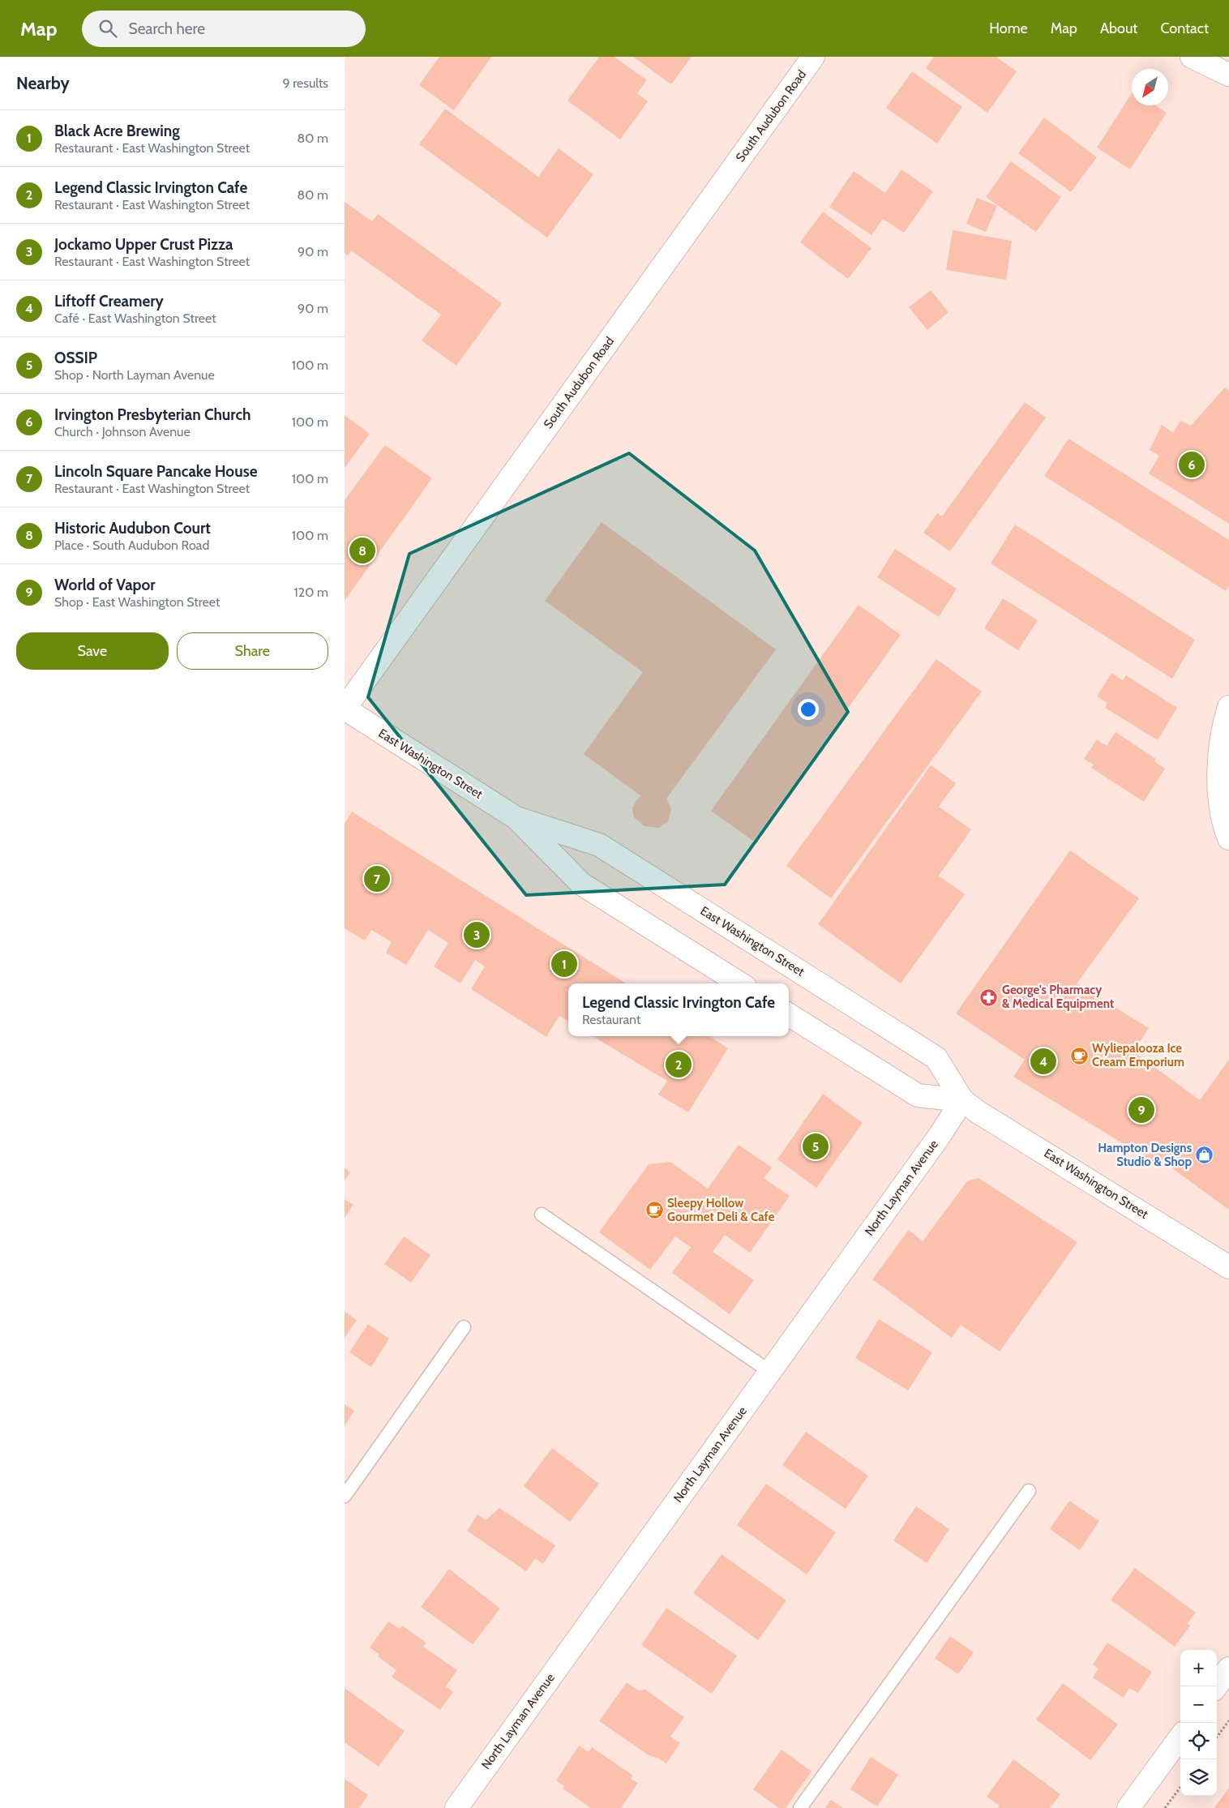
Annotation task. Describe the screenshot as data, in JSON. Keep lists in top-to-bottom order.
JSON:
{
  "streets": {
    "street": ["South Audubon Road", "East Washington Street", "North Layman Avenue"]
  },
  "crossings": [
    ["South Audubon Road", "East Washington Street"],
    ["East Washington Street", "North Layman Avenue"]
  ],
  "places": {
    "pharmacy": ["George's Pharmacy & Medical Equipment"],
    "cafe": ["Wyliepalooza Ice Cream Emporium", "Sleepy Hollow Gourmet Deli & Cafe"],
    "shop": ["Hampton Designs Studio & Shop"]
  },
  "north": "bottom left",
  "page": {
    "header": "Map",
    "search": "Search here",
    "nav": [
      "Home",
      "Map",
      "About",
      "Contact"
    ],
    "heading": ["Nearby", "9 results"],
    "list": [
      {
        "mark": "1",
        "name": "Black Acre Brewing",
        "note": "Restaurant · East Washington Street",
        "value": "80 m"
      },
      {
        "mark": "2",
        "name": "Legend Classic Irvington Cafe",
        "note": "Restaurant · East Washington Street",
        "value": "80 m"
      },
      {
        "mark": "3",
        "name": "Jockamo Upper Crust Pizza",
        "note": "Restaurant · East Washington Street",
        "value": "90 m"
      },
      {
        "mark": "4",
        "name": "Liftoff Creamery",
        "note": "Café · East Washington Street",
        "value": "90 m"
      },
      {
        "mark": "5",
        "name": "OSSIP",
        "note": "Shop · North Layman Avenue",
        "value": "100 m"
      },
      {
        "mark": "6",
        "name": "Irvington Presbyterian Church",
        "note": "Church · Johnson Avenue",
        "value": "100 m"
      },
      {
        "mark": "7",
        "name": "Lincoln Square Pancake House",
        "note": "Restaurant · East Washington Street",
        "value": "100 m"
      },
      {
        "mark": "8",
        "name": "Historic Audubon Court",
        "note": "Place · South Audubon Road",
        "value": "100 m"
      },
      {
        "mark": "9",
        "name": "World of Vapor",
        "note": "Shop · East Washington Street",
        "value": "120 m"
      }
    ],
    "pins": [
      "6",
      "8",
      "7",
      "3",
      "1",
      "4",
      "2",
      "9",
      "5"
    ],
    "buttons": ["Save", "Share"],
    "popup": ["Legend Classic Irvington Cafe", "Restaurant"],
    "map_buttons": ["+", "−"]
  }
}
